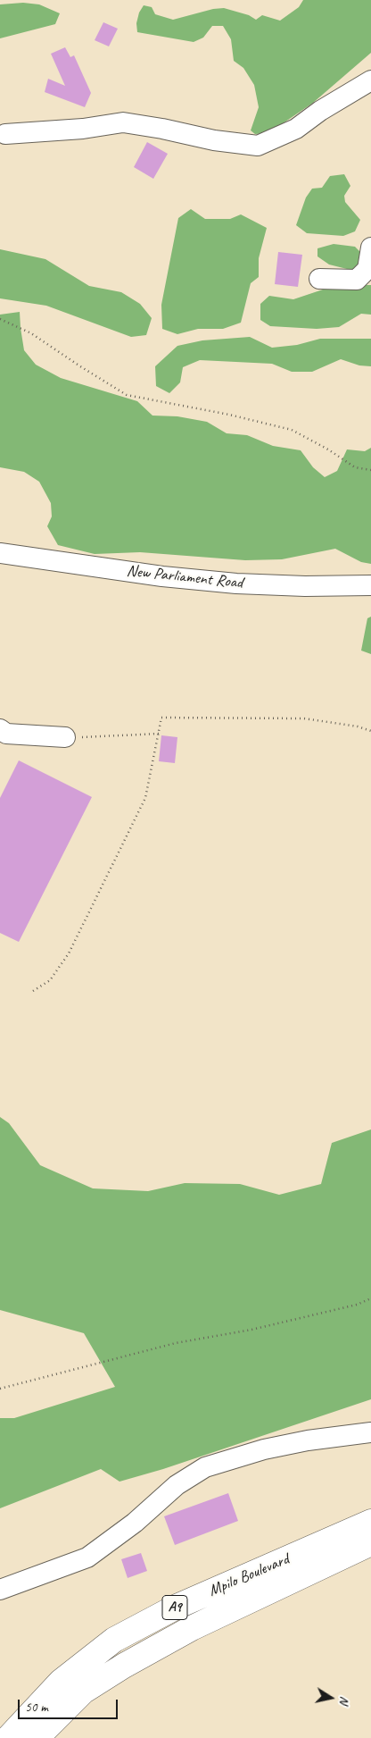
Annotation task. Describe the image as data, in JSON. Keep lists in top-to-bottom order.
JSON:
{
  "streets": {
    "highway": ["Mpilo Boulevard", "A9"],
    "street": ["New Parliament Road"]
  },
  "scale_bar": "50 m",
  "north": "right"
}
